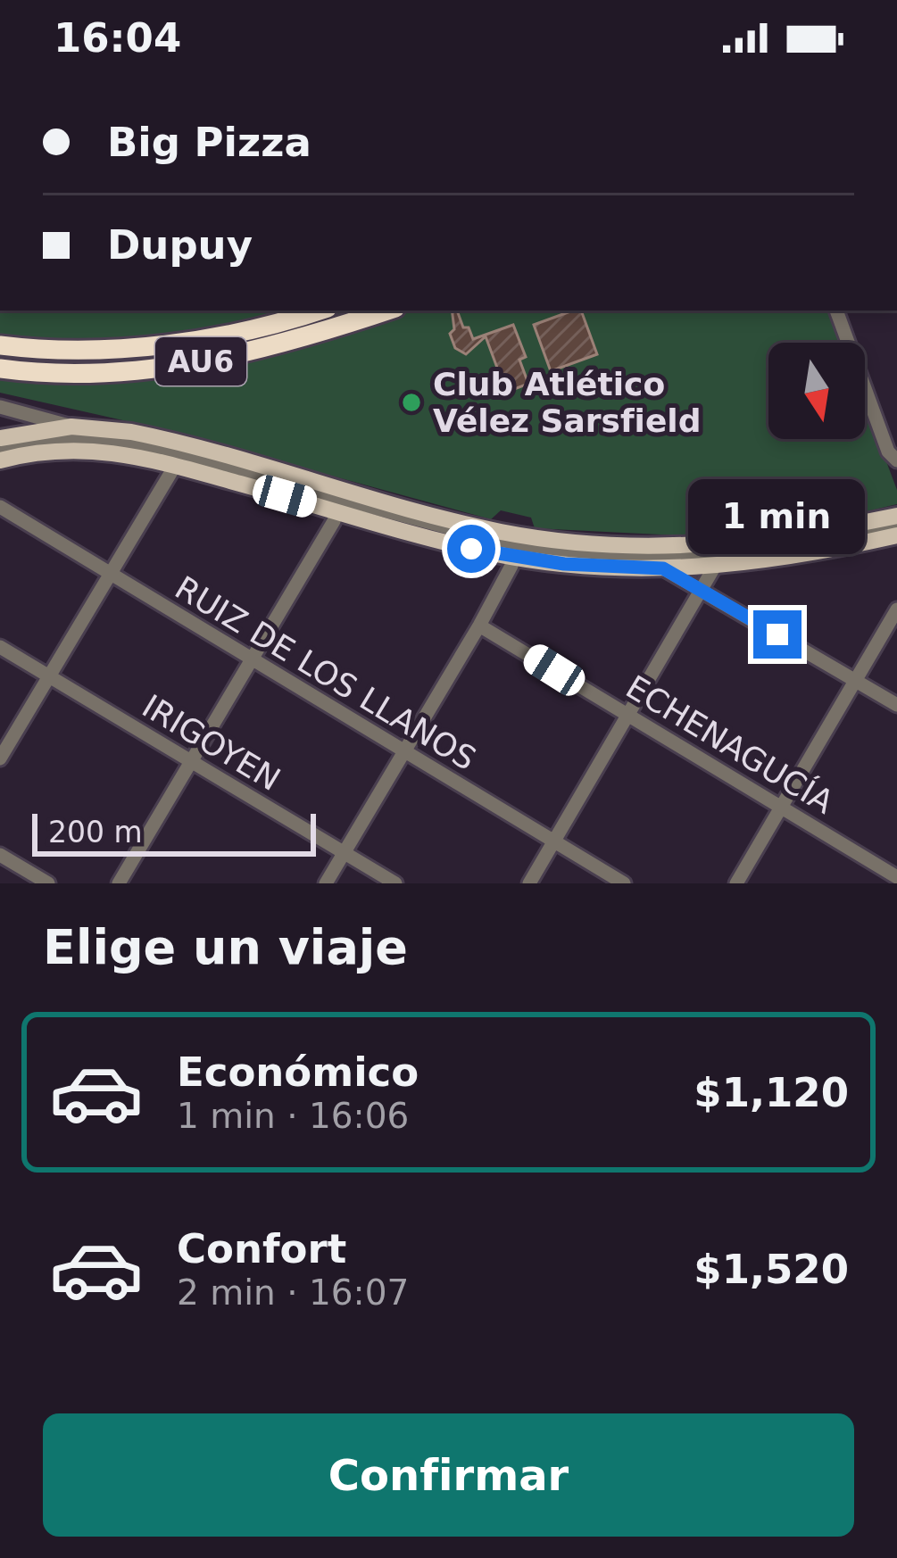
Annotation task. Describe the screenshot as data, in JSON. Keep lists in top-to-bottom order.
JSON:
{
  "streets": {
    "highway": ["AU6"],
    "street": ["RUIZ DE LOS LLANOS", "IRIGOYEN", "ECHENAGUCÍA"]
  },
  "places": ["Club Atlético Vélez Sarsfield"],
  "scale_bar": "200 m",
  "north": "bottom",
  "page": {
    "status": "16:04",
    "banner": ["Big Pizza", "Dupuy"],
    "bubble": "1 min",
    "scale": "200 m",
    "heading": "Elige un viaje",
    "list": [
      {
        "name": "Económico",
        "note": "1 min · 16:06",
        "value": "$1,120"
      },
      {
        "name": "Confort",
        "note": "2 min · 16:07",
        "value": "$1,520"
      }
    ],
    "buttons": "Confirmar"
  }
}
